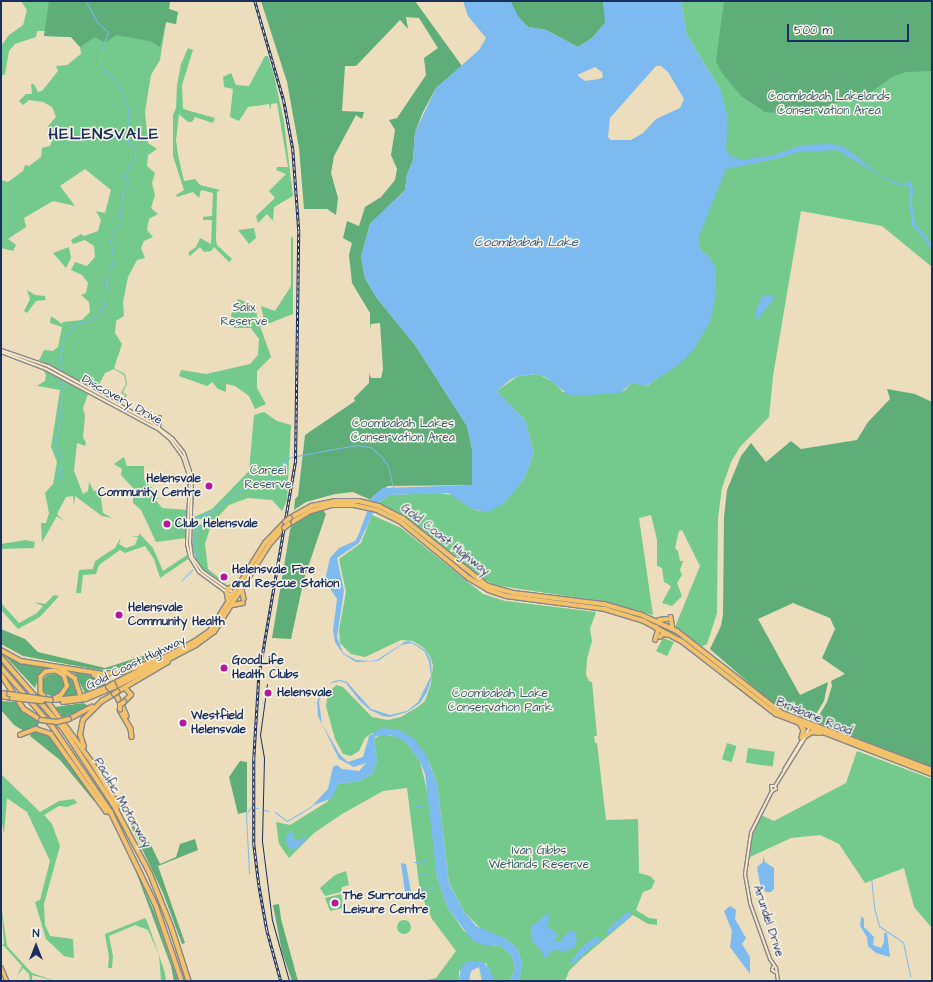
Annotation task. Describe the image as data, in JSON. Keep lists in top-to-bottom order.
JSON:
{
  "streets": {
    "highway": ["Gold Coast Highway", "Brisbane Road", "Pacific Motorway"],
    "main road": ["Discovery Drive", "Arundel Drive"]
  },
  "crossings": [
    ["Discovery Drive", "Gold Coast Highway"],
    ["Gold Coast Highway", "Brisbane Road"]
  ],
  "districts": ["HELENSVALE"],
  "water": ["Coombabah Lake"],
  "parks": [
    "Coombabah Lakelands Conservation Area",
    "Salix Reserve",
    "Coombabah Lakes Conservation Area",
    "Careel Reserve",
    "Coombabah Lake Conservation Park",
    "Ivan Gibbs Wetlands Reserve"
  ],
  "places": [
    "Helensvale Community Centre",
    "Club Helensvale",
    "Helensvale Fire and Rescue Station",
    "Helensvale Community Health",
    "GoodLife Health Clubs",
    "Helensvale",
    "Westfield Helensvale",
    "The Surrounds Leisure Centre"
  ],
  "scale_bar": "500 m",
  "north": "top"
}
